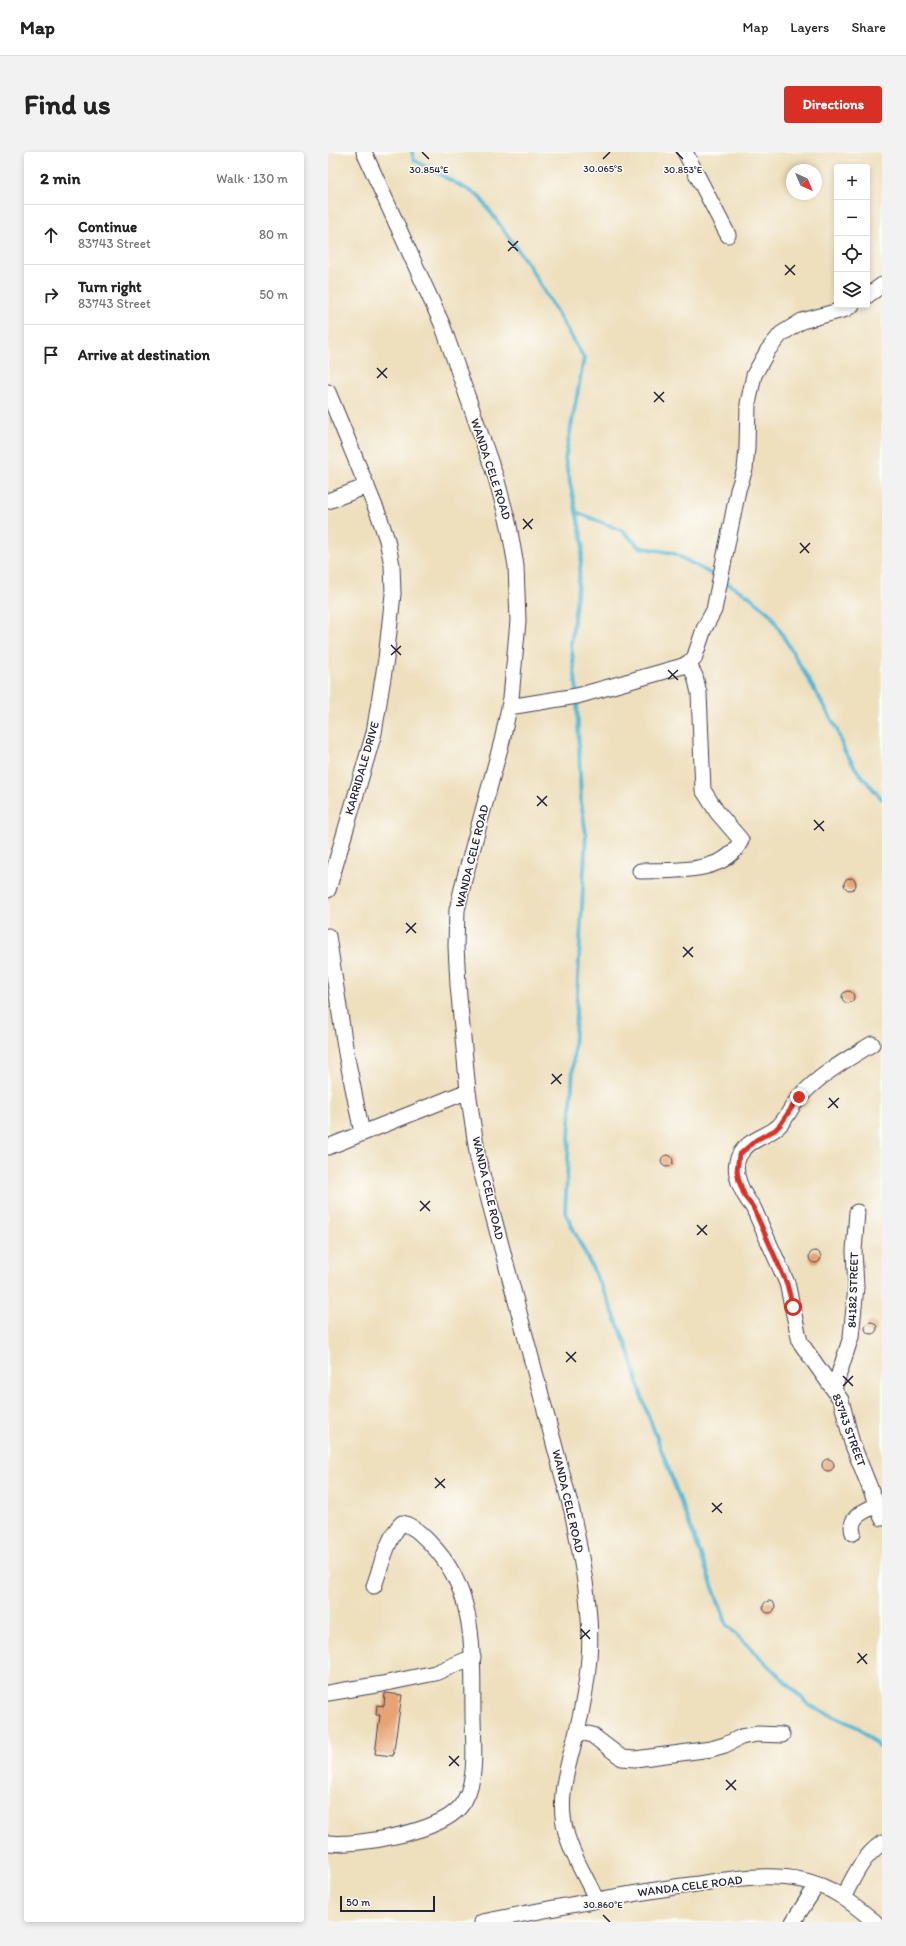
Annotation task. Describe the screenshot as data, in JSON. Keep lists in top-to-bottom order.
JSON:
{
  "streets": {
    "street": [
      "WANDA CELE ROAD",
      "KARRIDALE DRIVE",
      "84182 STREET",
      "83743 STREET"
    ]
  },
  "crossings": [
    ["84182 STREET", "83743 STREET"]
  ],
  "scale_bar": "50 m",
  "north": "bottom right",
  "page": {
    "header": "Map",
    "nav": ["Map", "Layers", "Share"],
    "buttons": "Directions",
    "title": "Find us",
    "heading": ["2 min", "Walk · 130 m"],
    "map_buttons": ["+", "−"],
    "list": [
      ["Continue", "83743 Street", "80 m"],
      ["Turn right", "83743 Street", "50 m"],
      "Arrive at destination"
    ],
    "scale": "50 m"
  },
  "coordinates": [
    "30.065°S",
    "30.854°E",
    "30.853°E",
    "30.860°E"
  ]
}
